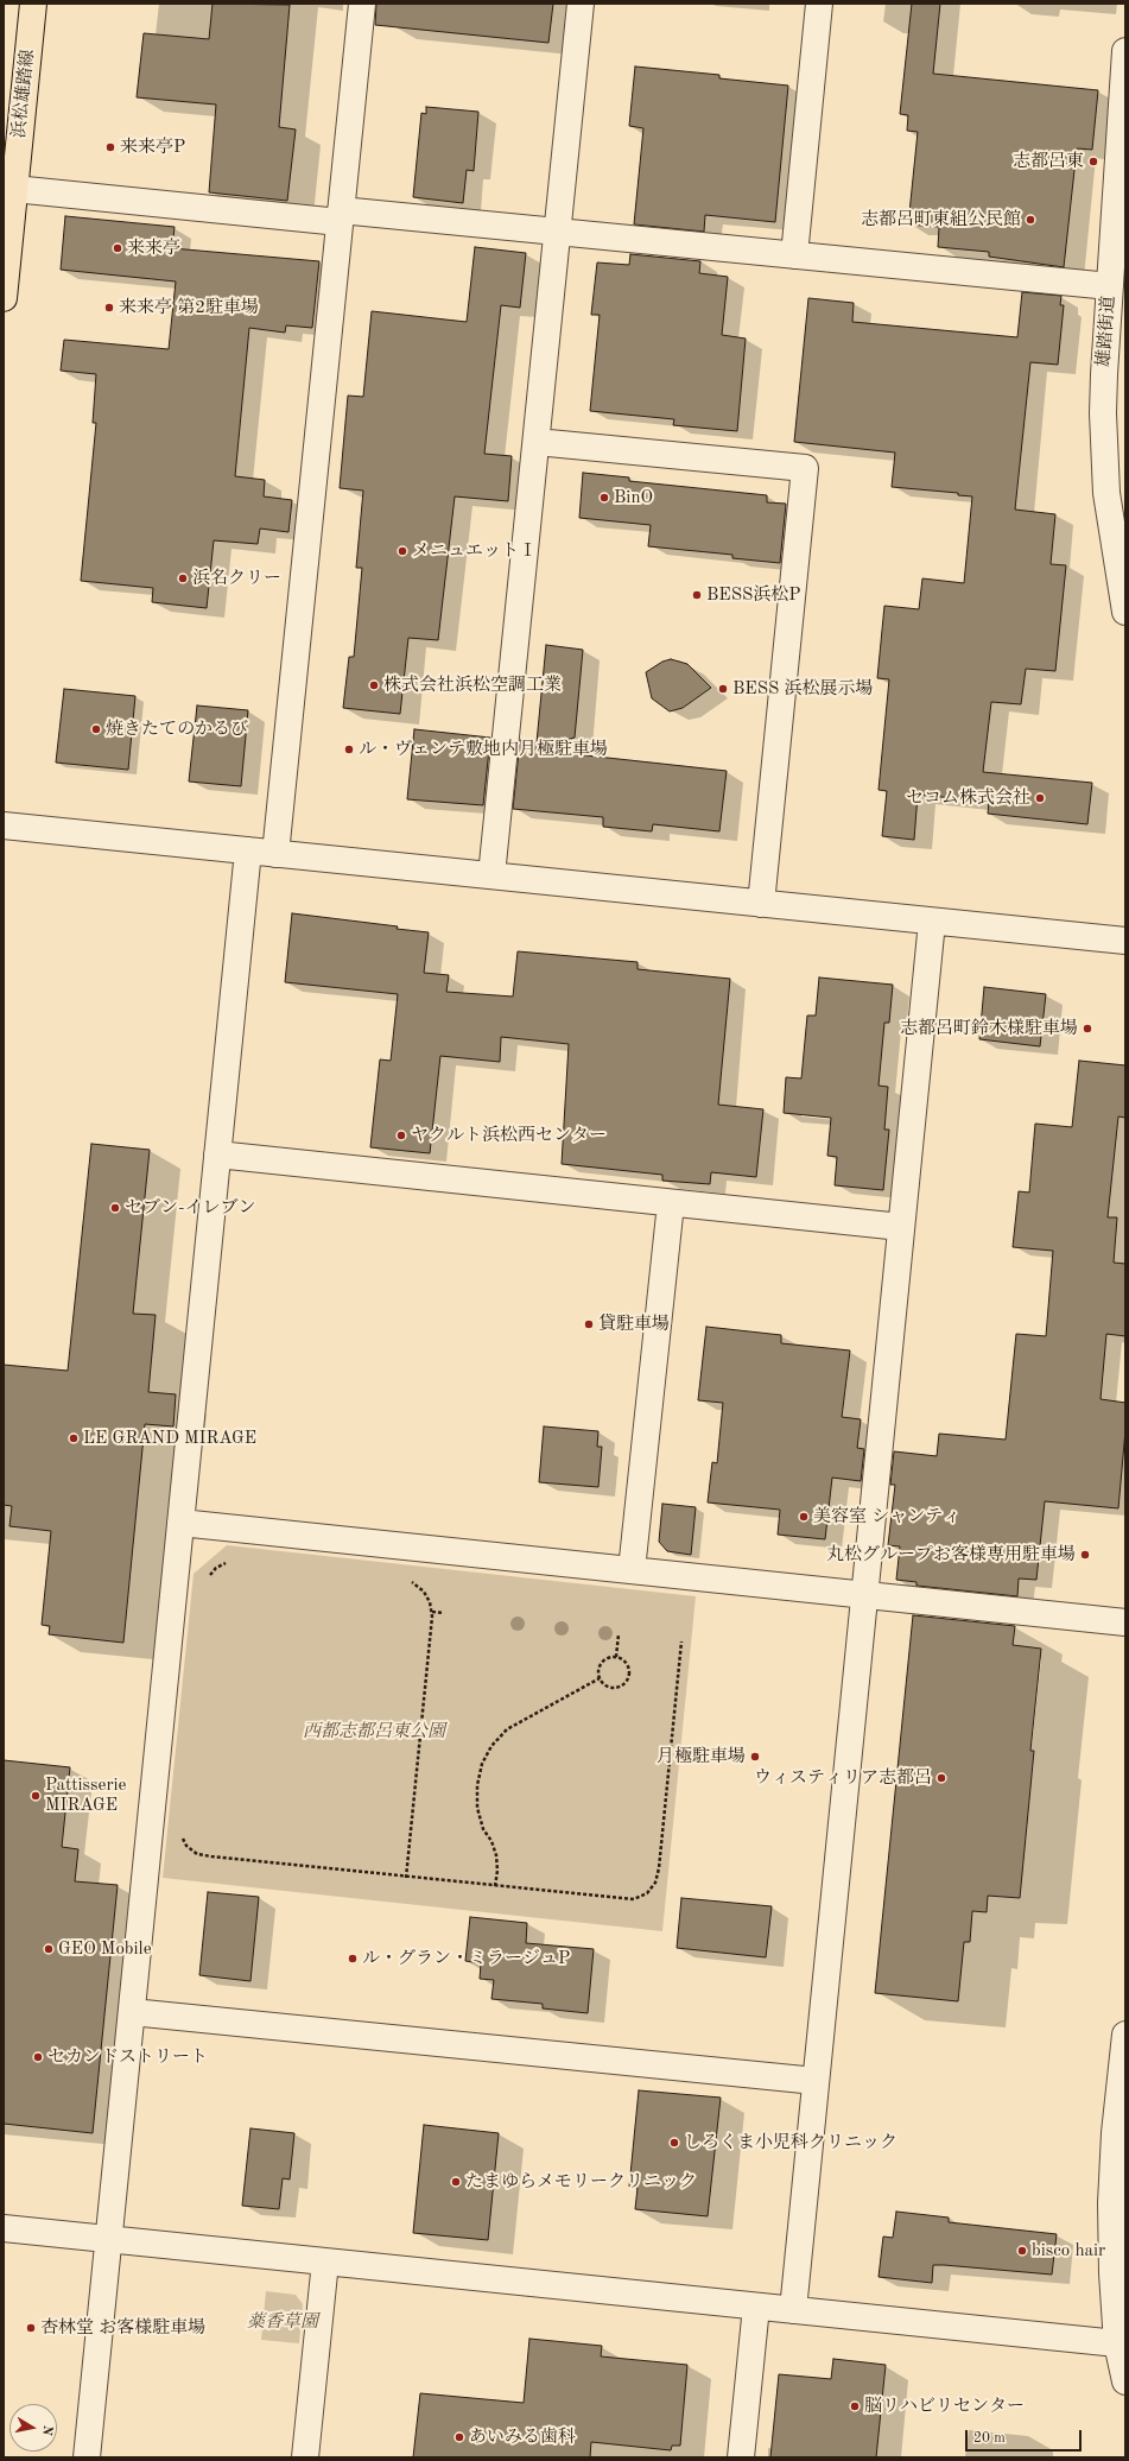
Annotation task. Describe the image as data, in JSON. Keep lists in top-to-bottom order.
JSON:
{
  "streets": {
    "main road": ["浜松雄踏線"],
    "street": ["雄踏街道"]
  },
  "parks": ["西都志都呂東公園", "薬香草園"],
  "places": [
    "来来亭P",
    "志都呂東",
    "志都呂町東組公民館",
    "来来亭",
    "来来亭 第2駐車場",
    "BinO",
    "メニュエットⅠ",
    "浜名クリー",
    "BESS浜松P",
    "株式会社浜松空調工業",
    "BESS 浜松展示場",
    "焼きたてのかるび",
    "ル・ヴェンテ敷地内月極駐車場",
    "セコム株式会社",
    "志都呂町鈴木様駐車場",
    "ヤクルト浜松西センター",
    "セブン-イレブン",
    "貸駐車場",
    "LE GRAND MIRAGE",
    "美容室 シャンティ",
    "丸松グループお客様専用駐車場",
    "月極駐車場",
    "ウィスティリア志都呂",
    "Pattisserie MIRAGE",
    "GEO Mobile",
    "ル・グラン・ミラージュP",
    "セカンドストリート",
    "しろくま小児科クリニック",
    "たまゆらメモリークリニック",
    "bisco hair",
    "杏林堂 お客様駐車場",
    "脳リハビリセンター",
    "あいみる歯科"
  ],
  "scale_bar": "20 m",
  "north": "right"
}
